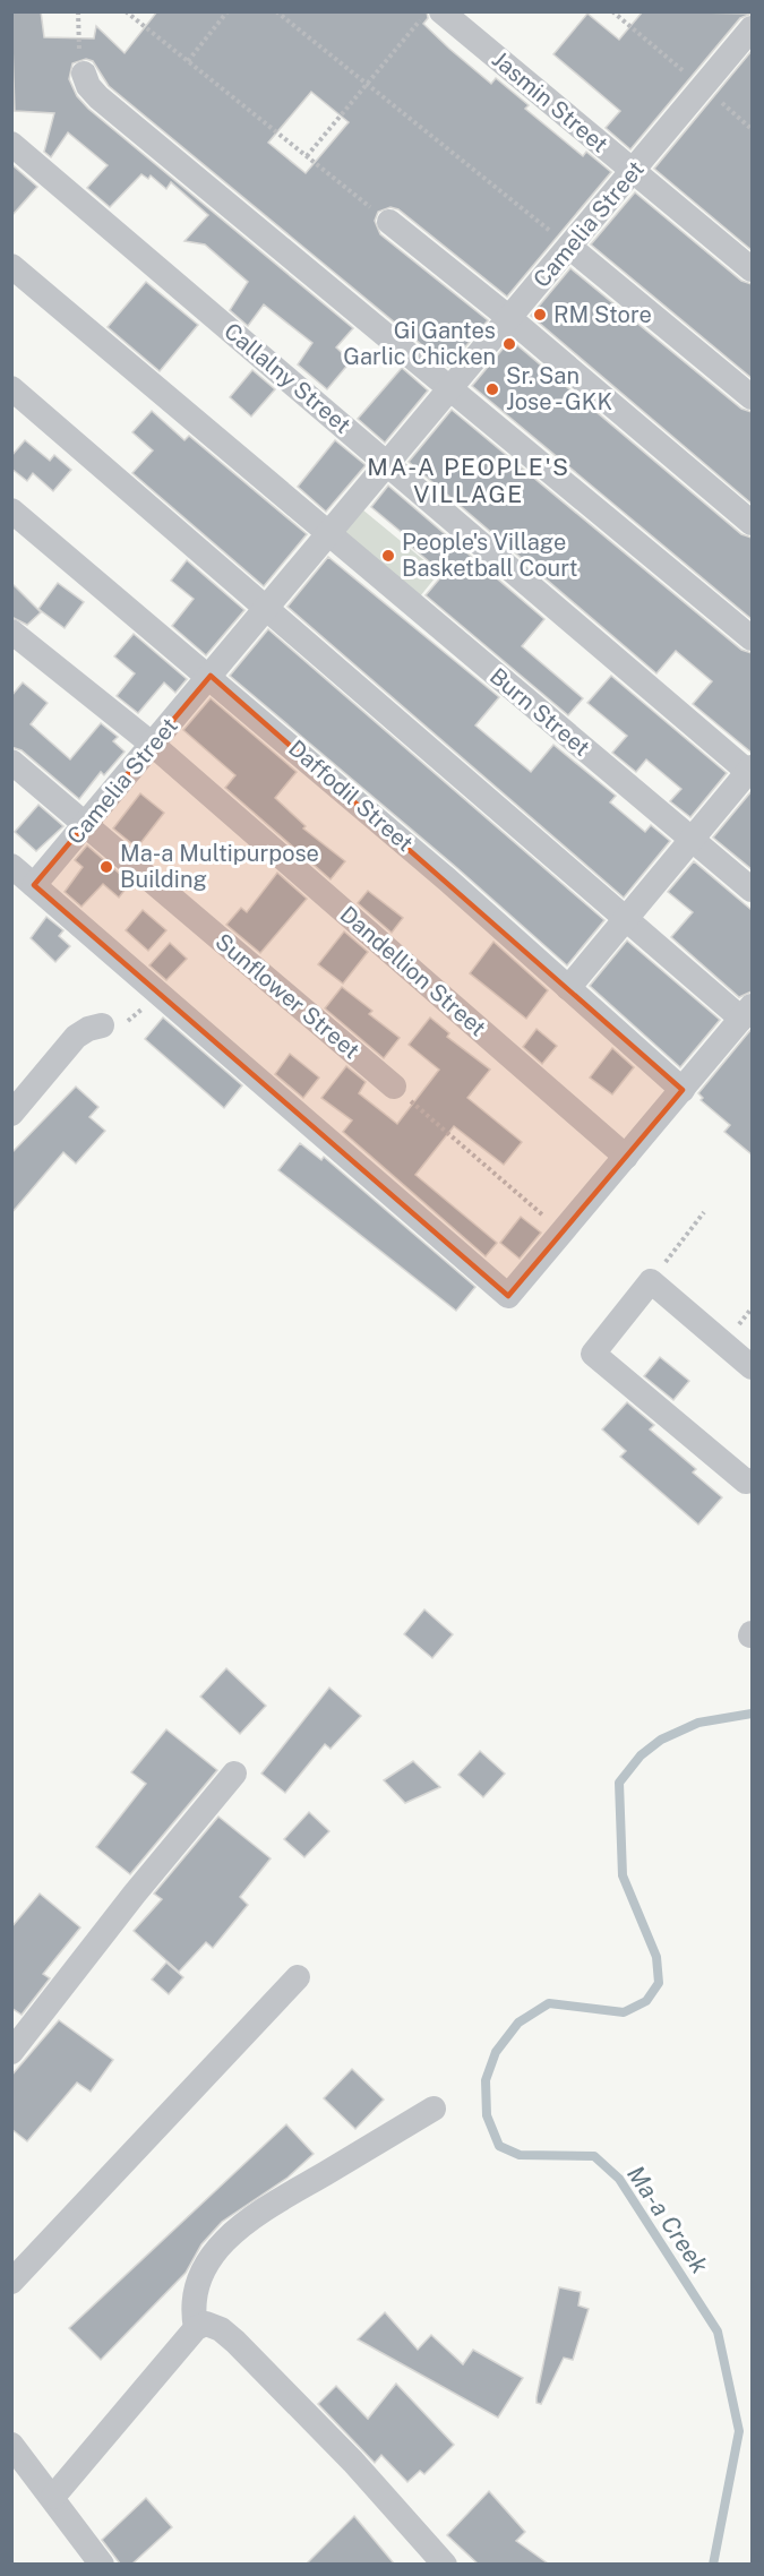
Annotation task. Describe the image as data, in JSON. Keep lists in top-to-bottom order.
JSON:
{
  "streets": {
    "street": [
      "Jasmin Street",
      "Camelia Street",
      "Callalny Street",
      "Burn Street",
      "Daffodil Street",
      "Dandellion Street",
      "Sunflower Street"
    ]
  },
  "crossings": [
    ["Jasmin Street", "Camelia Street"],
    ["Camelia Street", "Callalny Street"],
    ["Camelia Street", "Burn Street"],
    ["Camelia Street", "Daffodil Street"],
    ["Camelia Street", "Dandellion Street"],
    ["Camelia Street", "Sunflower Street"]
  ],
  "districts": ["MA-A PEOPLE'S VILLAGE"],
  "water": ["Ma-a Creek"],
  "places": [
    "RM Store",
    "Gi Gantes Garlic Chicken",
    "Sr. San Jose - GKK",
    "People's Village Basketball Court",
    "Ma-a Multipurpose Building"
  ]
}
